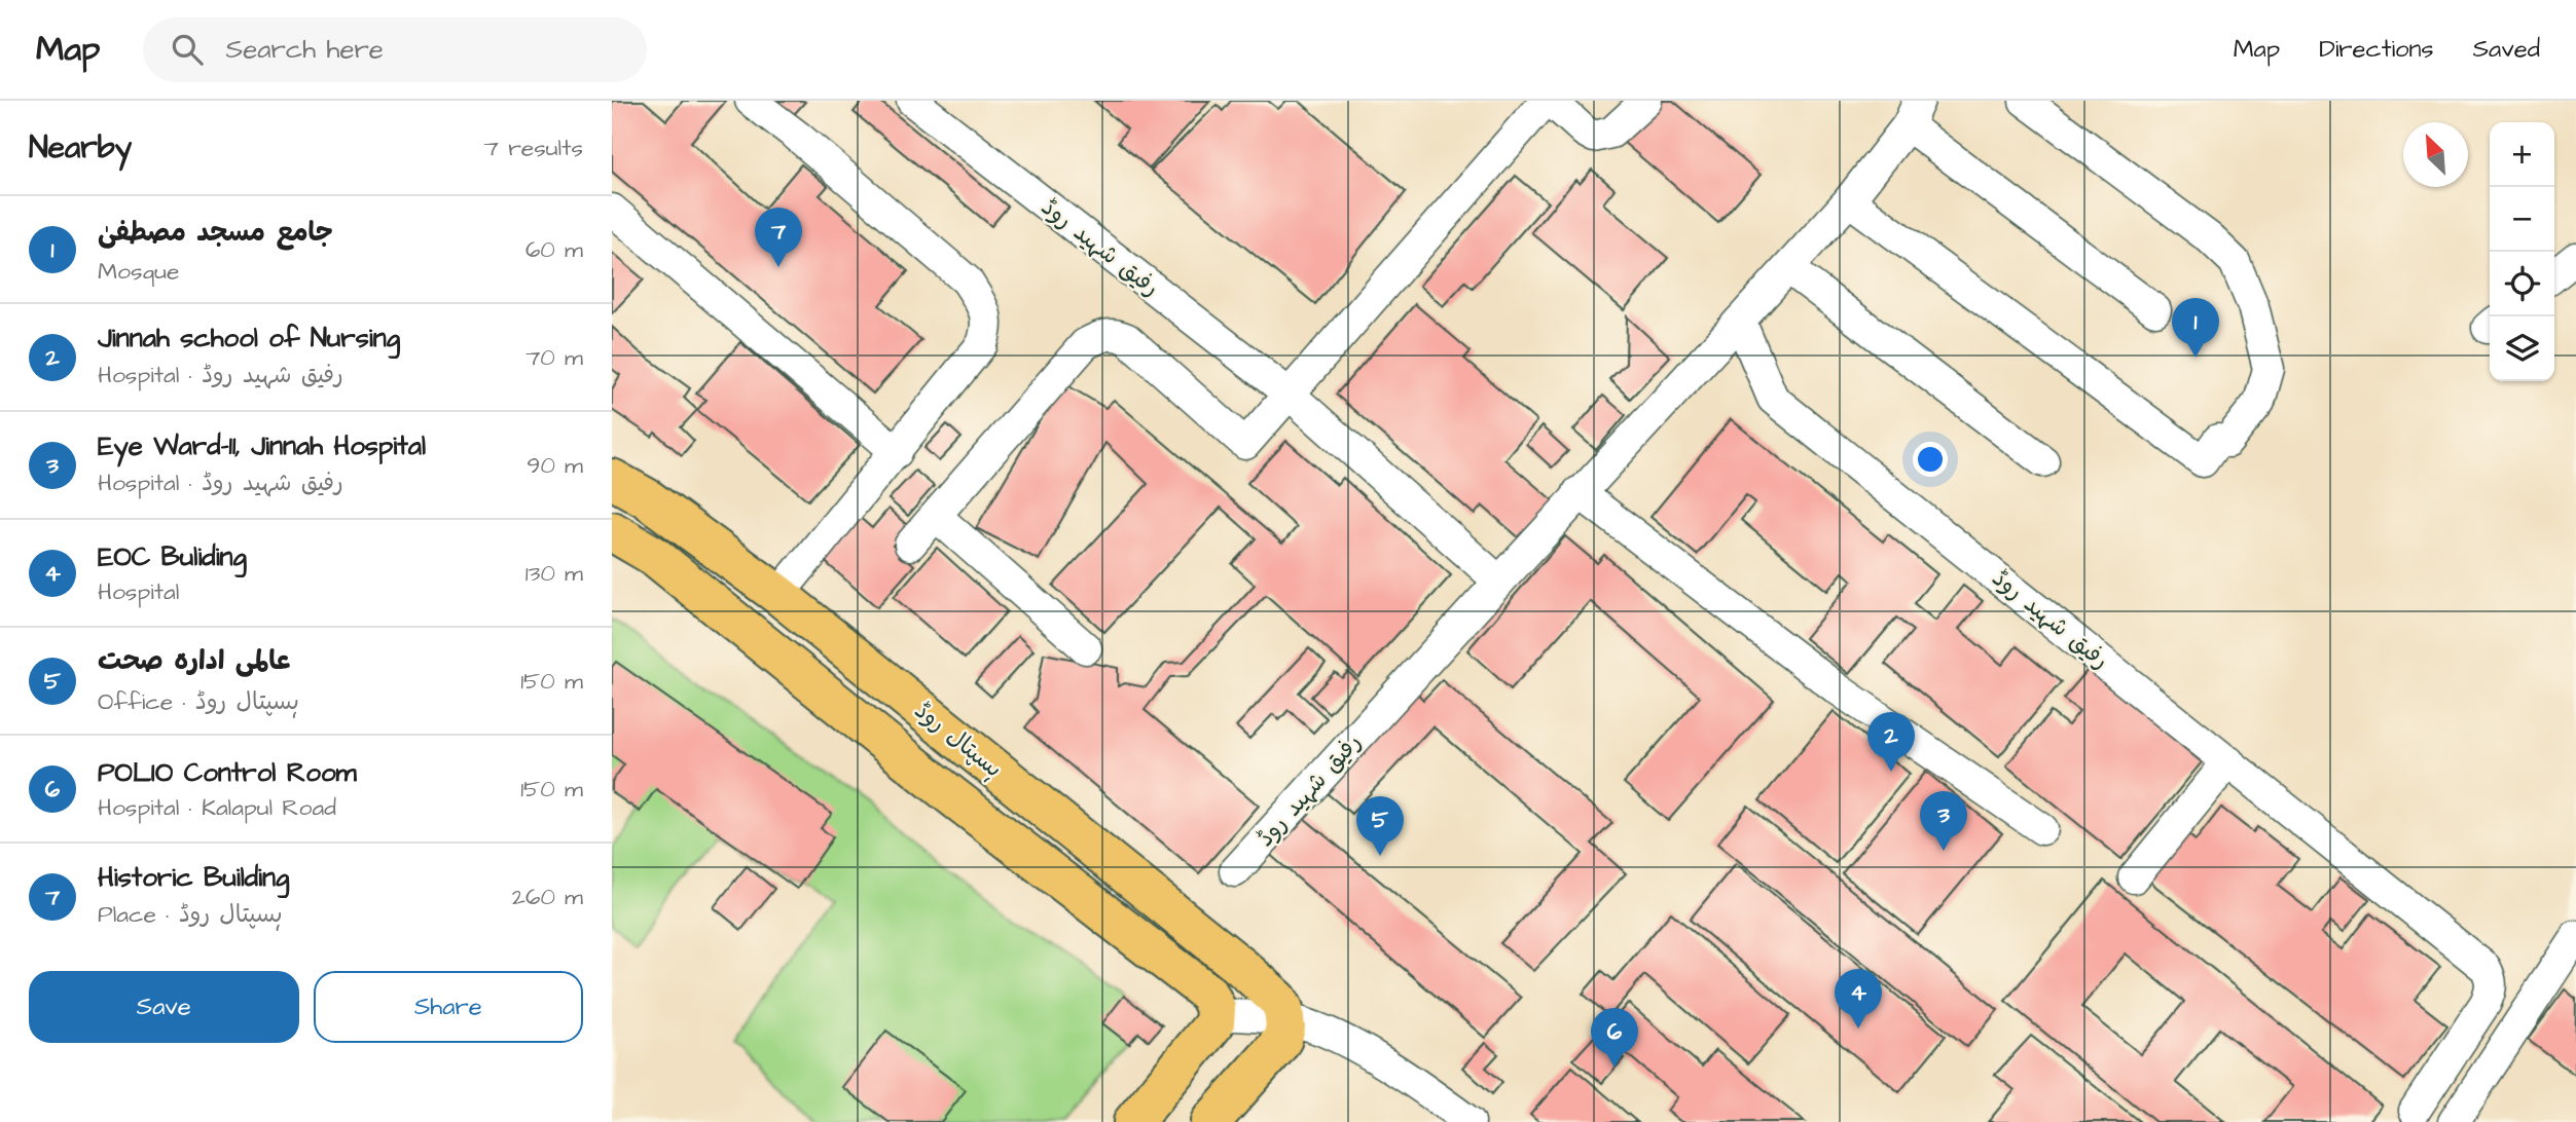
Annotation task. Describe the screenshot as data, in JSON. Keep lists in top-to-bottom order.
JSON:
{
  "streets": {
    "main road": ["ہسپتال روڈ"],
    "street": ["رفیق شہید روڈ"]
  },
  "north": "top left",
  "page": {
    "header": "Map",
    "search": "Search here",
    "nav": ["Map", "Directions", "Saved"],
    "heading": ["Nearby", "7 results"],
    "map_buttons": ["+", "−"],
    "list": [
      {
        "mark": "1",
        "name": "جامع مسجد مصطفیٰ",
        "note": "Mosque",
        "value": "60 m"
      },
      {
        "mark": "2",
        "name": "Jinnah school of Nursing",
        "note": "Hospital · رفیق شہید روڈ",
        "value": "70 m"
      },
      {
        "mark": "3",
        "name": "Eye Ward-11, Jinnah Hospital",
        "note": "Hospital · رفیق شہید روڈ",
        "value": "90 m"
      },
      {
        "mark": "4",
        "name": "EOC Buliding",
        "note": "Hospital",
        "value": "130 m"
      },
      {
        "mark": "5",
        "name": "عالمی ادارہ صحت",
        "note": "Office · ہسپتال روڈ",
        "value": "150 m"
      },
      {
        "mark": "6",
        "name": "POLIO Control Room",
        "note": "Hospital · Kalapul Road",
        "value": "150 m"
      },
      {
        "mark": "7",
        "name": "Historic Building",
        "note": "Place · ہسپتال روڈ",
        "value": "260 m"
      }
    ],
    "pins": [
      "7",
      "1",
      "2",
      "3",
      "5",
      "4",
      "6"
    ],
    "buttons": ["Save", "Share"]
  }
}
